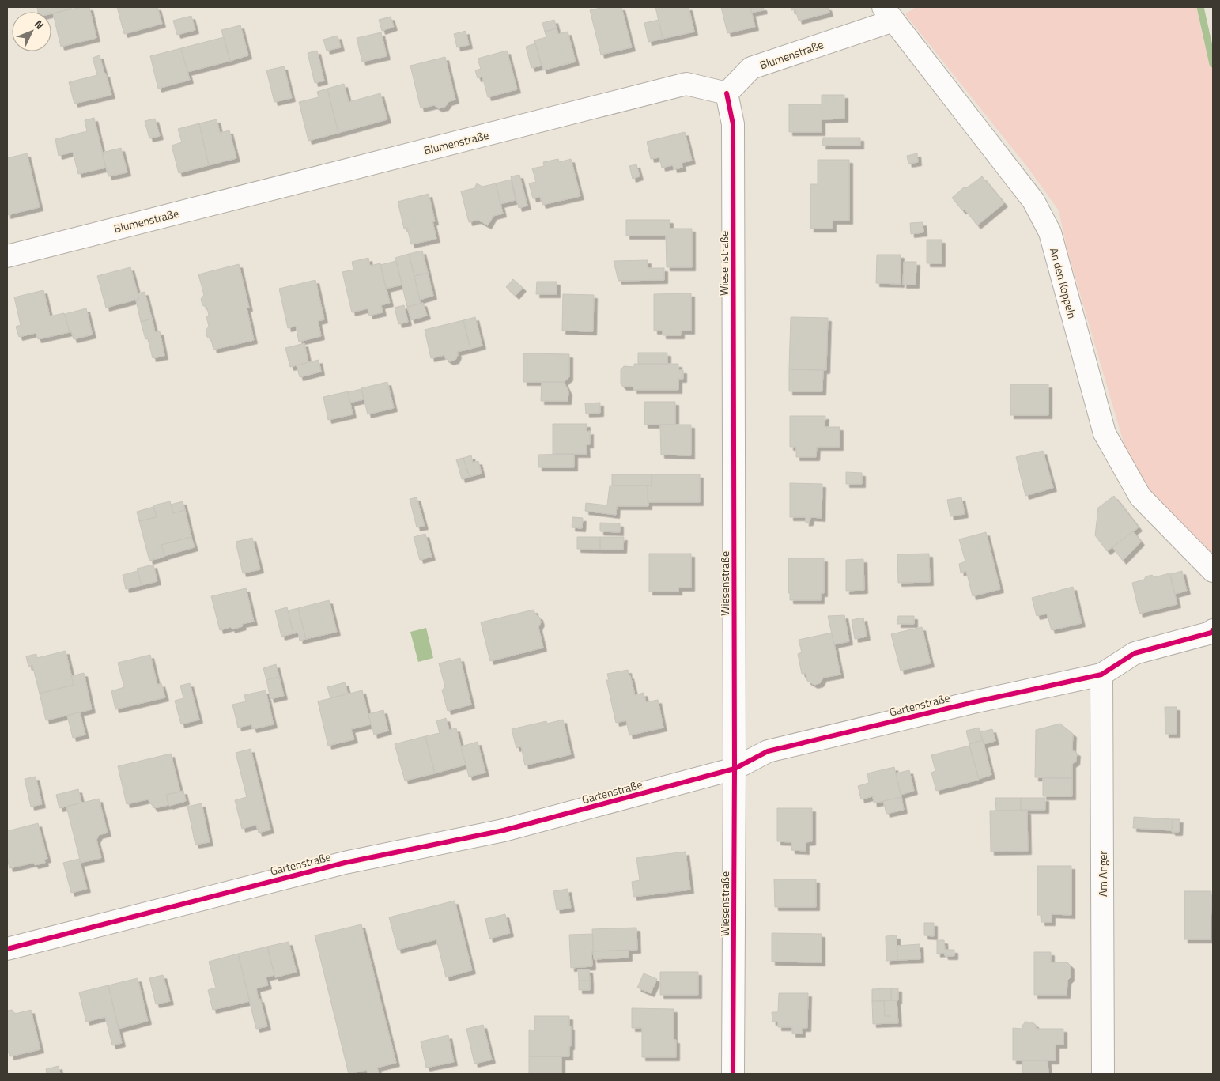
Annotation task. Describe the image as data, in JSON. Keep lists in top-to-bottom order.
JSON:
{
  "streets": {
    "street": [
      "Blumenstraße",
      "Wiesenstraße",
      "An den Koppeln",
      "Gartenstraße",
      "Am Anger"
    ]
  },
  "crossings": [
    ["Blumenstraße", "Wiesenstraße"],
    ["Blumenstraße", "An den Koppeln"],
    ["Wiesenstraße", "Gartenstraße"],
    ["Gartenstraße", "Am Anger"]
  ],
  "north": "top right"
}
